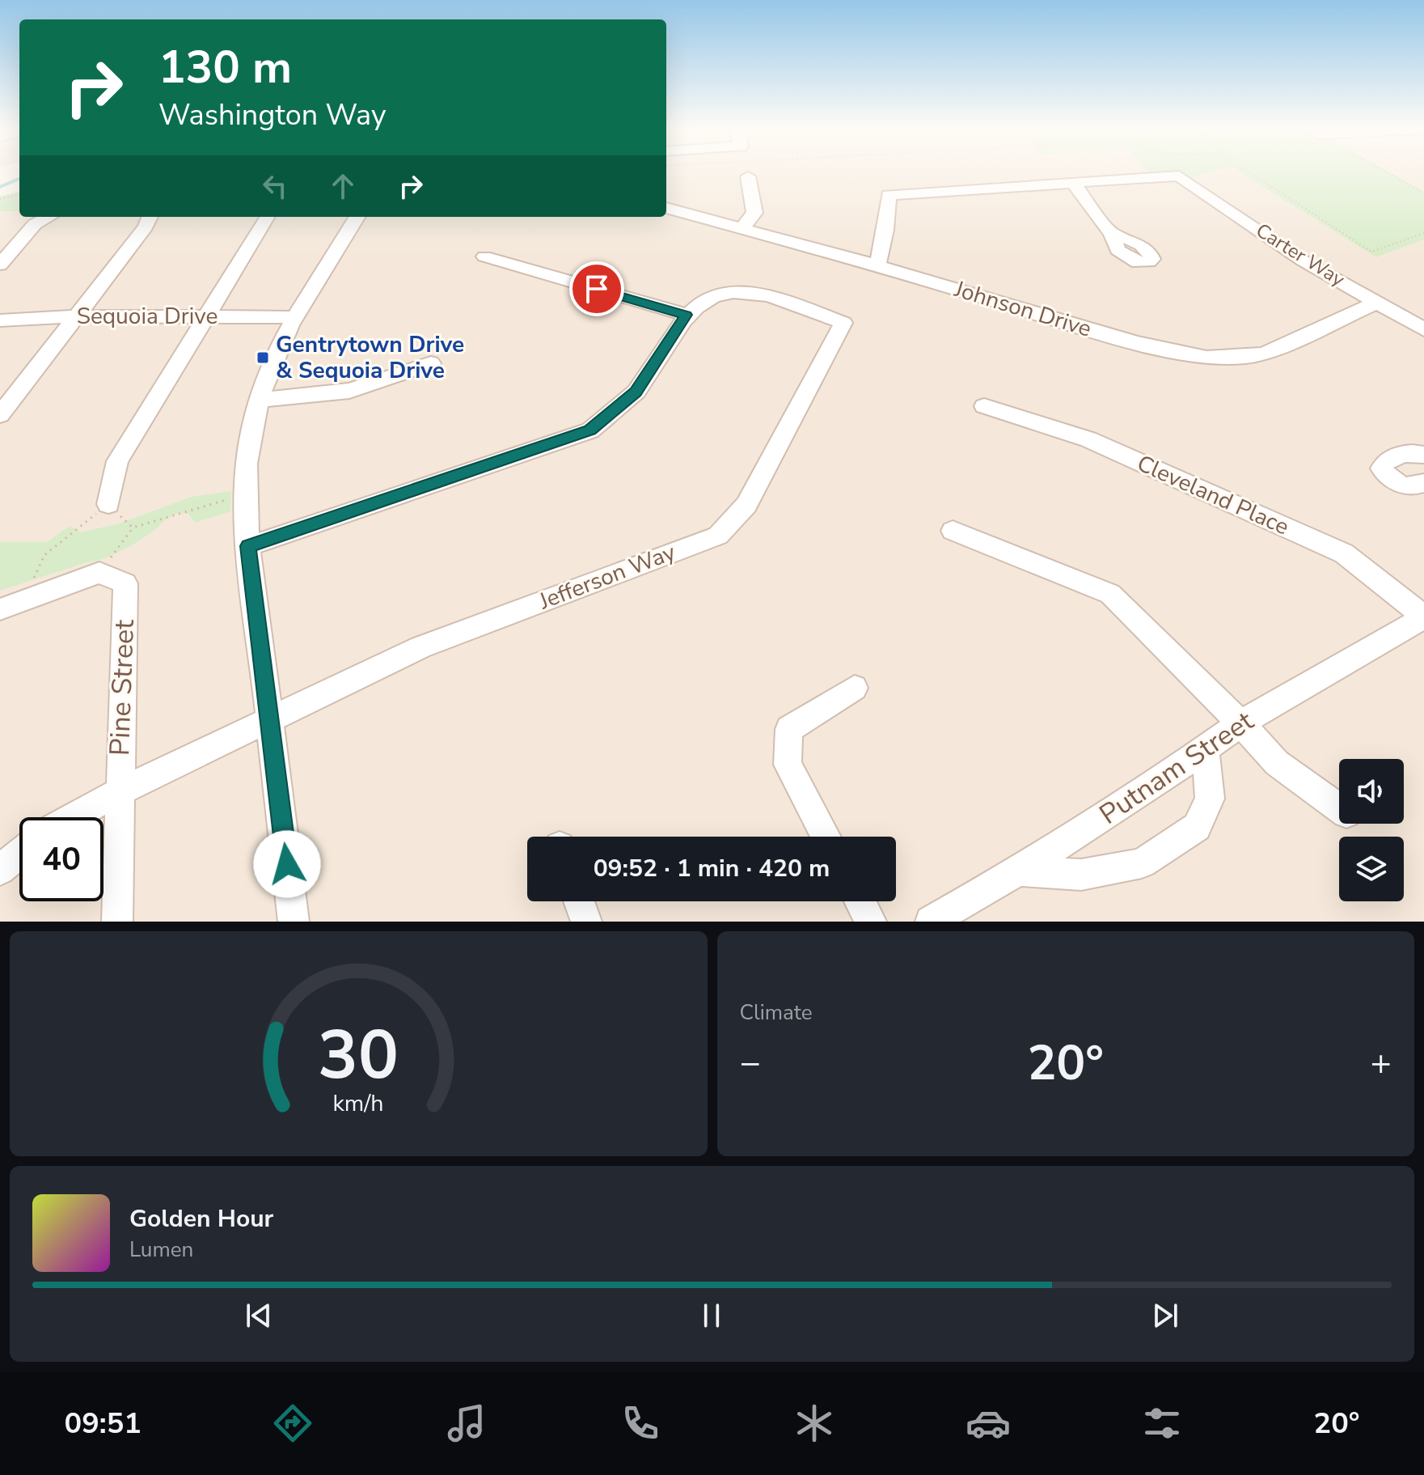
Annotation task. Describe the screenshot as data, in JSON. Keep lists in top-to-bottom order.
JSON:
{
  "streets": {
    "street": [
      "Carter Way",
      "Johnson Drive",
      "Sequoia Drive",
      "Cleveland Place",
      "Jefferson Way",
      "Pine Street",
      "Putnam Street"
    ]
  },
  "crossings": [
    ["Carter Way", "Johnson Drive"],
    ["Cleveland Place", "Putnam Street"],
    ["Jefferson Way", "Pine Street"]
  ],
  "places": {
    "transit": ["Gentrytown Drive & Sequoia Drive"]
  },
  "page": {
    "turn": ["130 m", "Washington Way"],
    "limit": "40",
    "trip": "09:52 · 1 min · 420 m",
    "tile": "Climate",
    "heat": ["−", "20°", "+"],
    "song": ["Golden Hour", "Lumen"],
    "tabs": ["09:51", "20°"],
    "gauge": ["30", "km/h"]
  }
}
